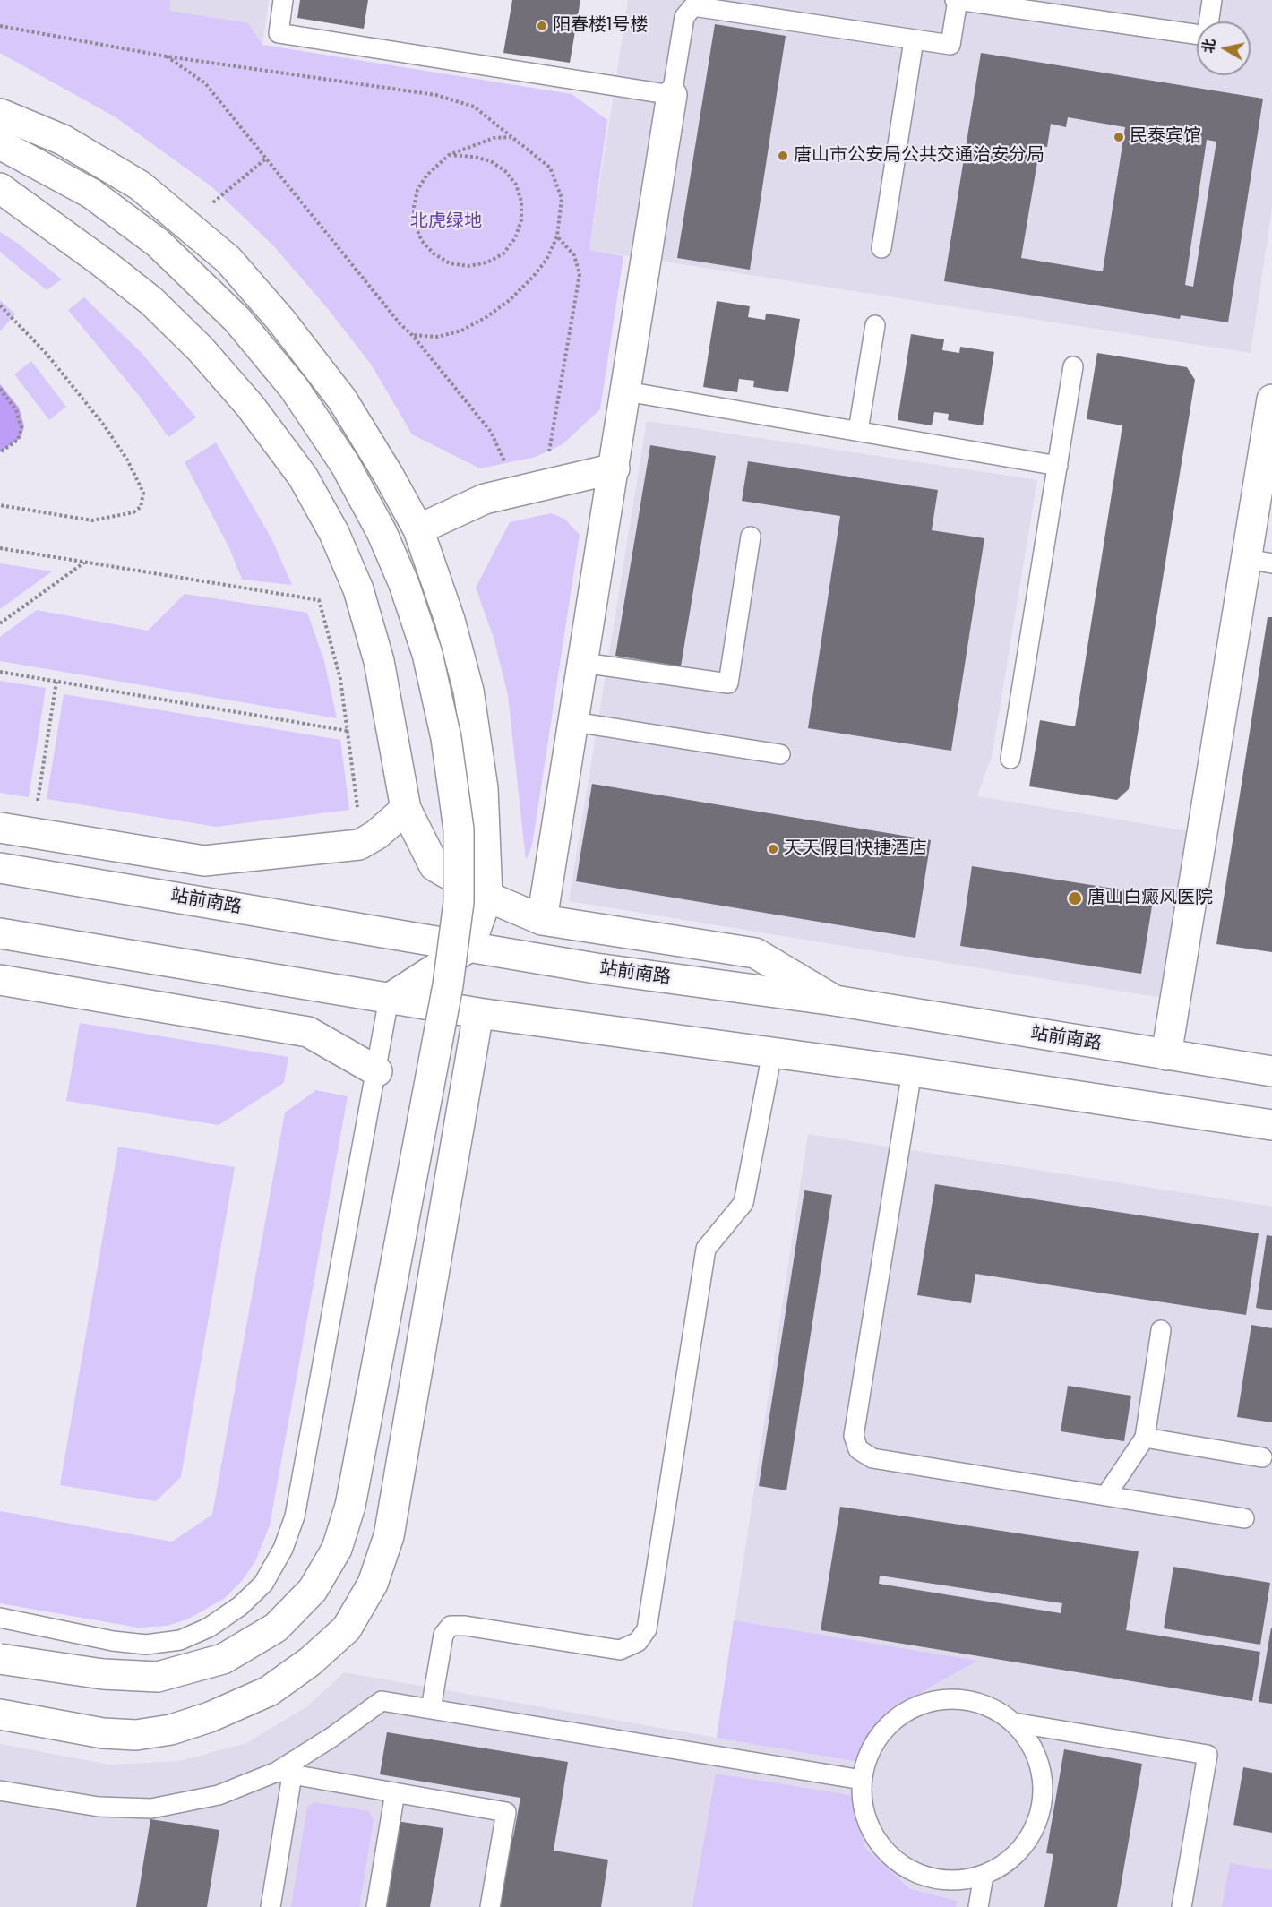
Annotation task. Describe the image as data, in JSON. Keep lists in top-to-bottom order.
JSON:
{
  "streets": {
    "main road": ["站前南路"]
  },
  "parks": ["北虎绿地"],
  "places": [
    "阳春楼1号楼",
    "民泰宾馆",
    "唐山市公安局公共交通治安分局",
    "天天假日快捷酒店",
    "唐山白癜风医院"
  ],
  "north": "left"
}
